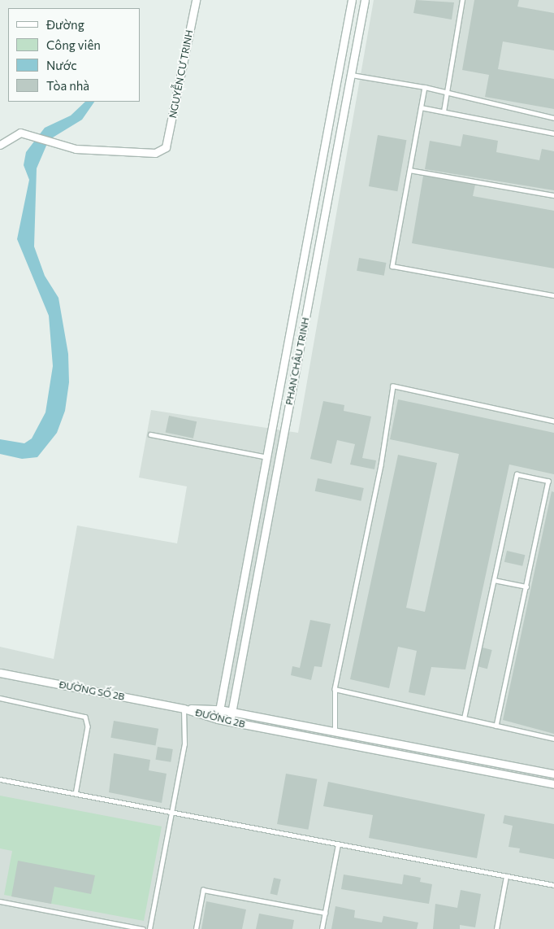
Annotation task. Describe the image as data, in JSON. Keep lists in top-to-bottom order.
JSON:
{
  "streets": {
    "street": [
      "NGUYỄN CƯ TRINH",
      "PHAN CHÂU TRINH",
      "ĐƯỜNG SỐ 2B",
      "ĐƯỜNG 2B"
    ]
  },
  "crossings": [
    ["PHAN CHÂU TRINH", "ĐƯỜNG 2B"],
    ["ĐƯỜNG SỐ 2B", "ĐƯỜNG 2B"]
  ],
  "legend": [
    "Đường",
    "Công viên",
    "Nước",
    "Tòa nhà"
  ]
}
